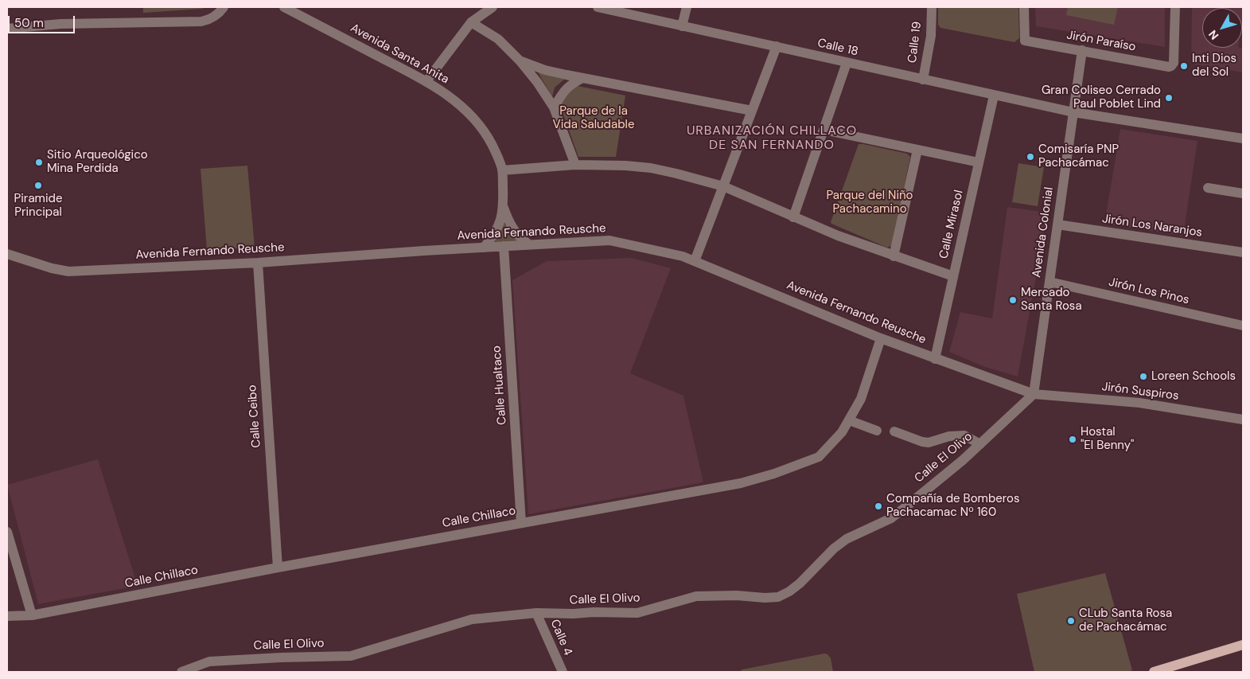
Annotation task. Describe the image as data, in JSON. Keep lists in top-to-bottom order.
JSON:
{
  "streets": {
    "street": [
      "Jirón Paraíso",
      "Calle 19",
      "Calle 18",
      "Avenida Santa Anita",
      "Calle Mirasol",
      "Jirón Los Naranjos",
      "Avenida Fernando Reusche",
      "Avenida Colonial",
      "Jirón Los Pinos",
      "Calle Hualtaco",
      "Jirón Suspiros",
      "Calle Ceibo",
      "Calle El Olivo",
      "Calle Chillaco",
      "Calle 4"
    ]
  },
  "crossings": [
    ["Jirón Paraíso", "Avenida Colonial"],
    ["Calle 19", "Calle 18"],
    ["Calle 18", "Calle Mirasol"],
    ["Calle 18", "Avenida Colonial"],
    ["Avenida Santa Anita", "Avenida Fernando Reusche"],
    ["Calle Mirasol", "Avenida Fernando Reusche"],
    ["Jirón Los Naranjos", "Avenida Colonial"],
    ["Avenida Fernando Reusche", "Avenida Colonial"],
    ["Avenida Fernando Reusche", "Calle Hualtaco"],
    ["Avenida Fernando Reusche", "Jirón Suspiros"],
    ["Avenida Fernando Reusche", "Calle Ceibo"],
    ["Avenida Fernando Reusche", "Calle El Olivo"],
    ["Avenida Fernando Reusche", "Calle Chillaco"],
    ["Avenida Colonial", "Jirón Los Pinos"],
    ["Avenida Colonial", "Jirón Suspiros"],
    ["Avenida Colonial", "Calle El Olivo"],
    ["Calle Hualtaco", "Calle Chillaco"],
    ["Jirón Suspiros", "Calle El Olivo"],
    ["Calle Ceibo", "Calle Chillaco"],
    ["Calle El Olivo", "Calle 4"]
  ],
  "districts": ["URBANIZACIÓN CHILLACO DE SAN FERNANDO"],
  "parks": ["Parque de la Vida Saludable", "Parque del Niño Pachacamino"],
  "places": [
    "Inti Dios del Sol",
    "Gran Coliseo Cerrado Paul Poblet Lind",
    "Comisaría PNP Pachacámac",
    "Sitio Arqueológico Mina Perdida",
    "Piramide Principal",
    "Mercado Santa Rosa",
    "Loreen Schools",
    "Hostal \"El Benny\"",
    "Compañía de Bomberos Pachacamac Nº 160",
    "CLub Santa Rosa de Pachacámac"
  ],
  "scale_bar": "50 m",
  "north": "bottom left"
}
